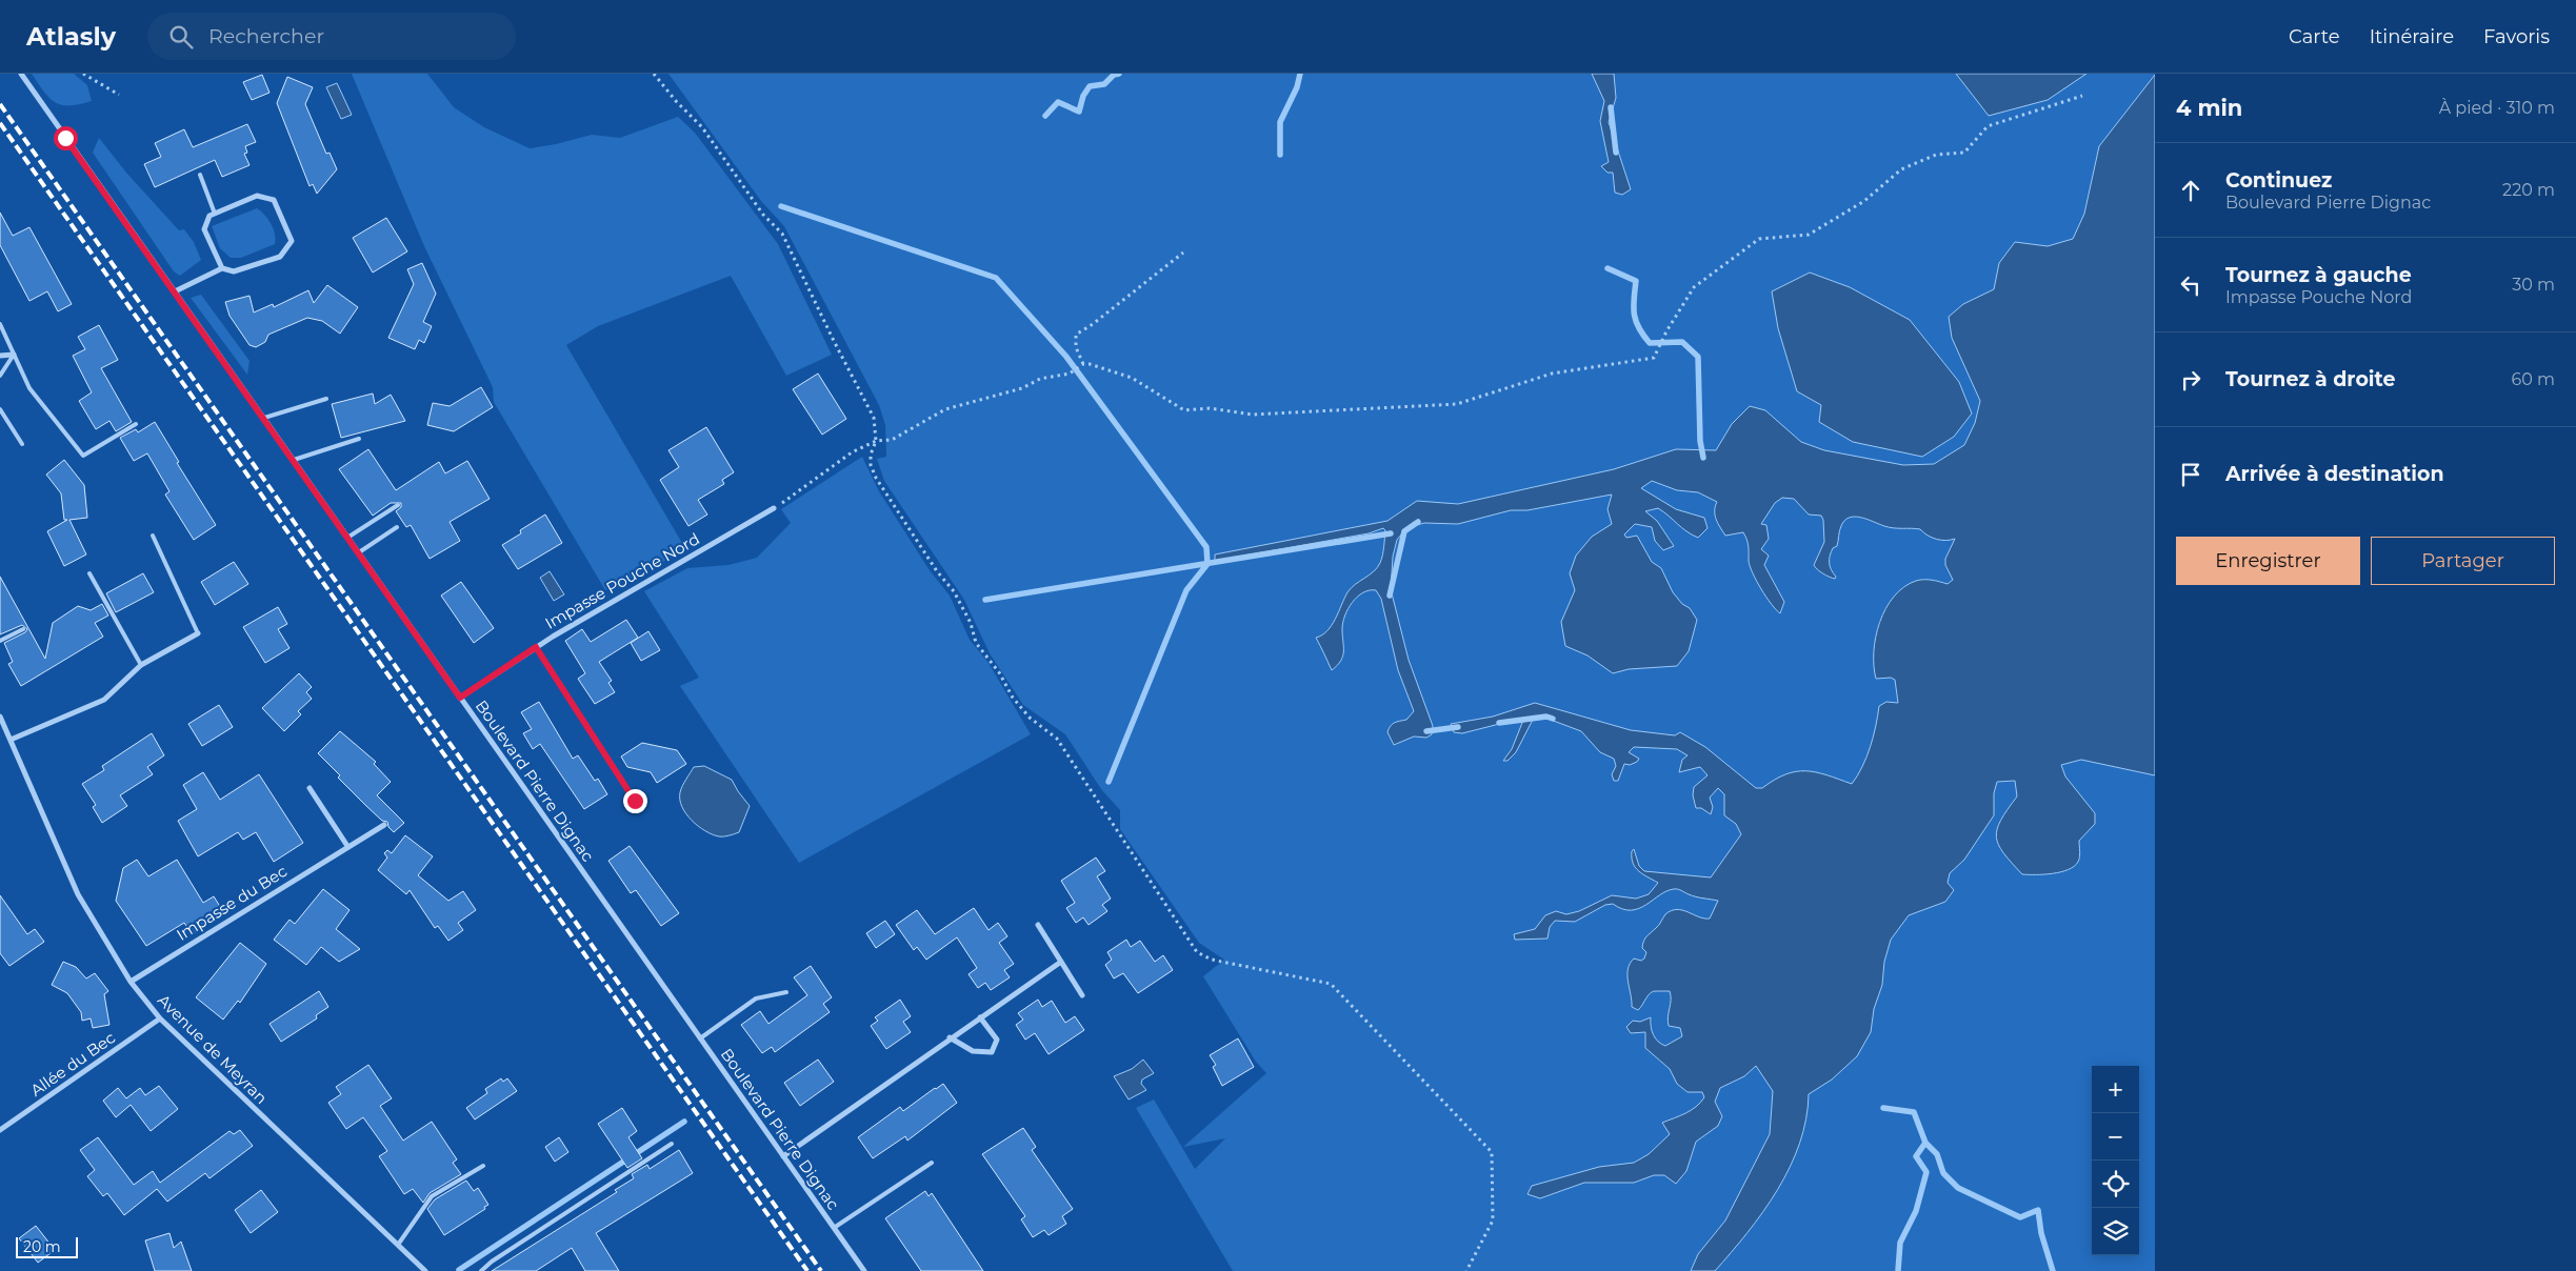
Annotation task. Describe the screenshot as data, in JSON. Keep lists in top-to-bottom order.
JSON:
{
  "streets": {
    "street": [
      "Impasse Pouche Nord",
      "Boulevard Pierre Dignac",
      "Impasse du Bec",
      "Avenue de Meyran",
      "Allée du Bec"
    ]
  },
  "crossings": [
    ["Impasse Pouche Nord", "Boulevard Pierre Dignac"],
    ["Impasse du Bec", "Avenue de Meyran"],
    ["Avenue de Meyran", "Allée du Bec"]
  ],
  "scale_bar": "20 m",
  "page": {
    "header": "Atlasly",
    "search": "Rechercher",
    "nav": ["Carte", "Itinéraire", "Favoris"],
    "heading": ["4 min", "À pied · 310 m"],
    "list": [
      ["Continuez", "Boulevard Pierre Dignac", "220 m"],
      ["Tournez à gauche", "Impasse Pouche Nord", "30 m"],
      ["Tournez à droite", "60 m"],
      "Arrivée à destination"
    ],
    "buttons": ["Enregistrer", "Partager"],
    "map_buttons": ["+", "−"],
    "scale": "20 m"
  }
}
